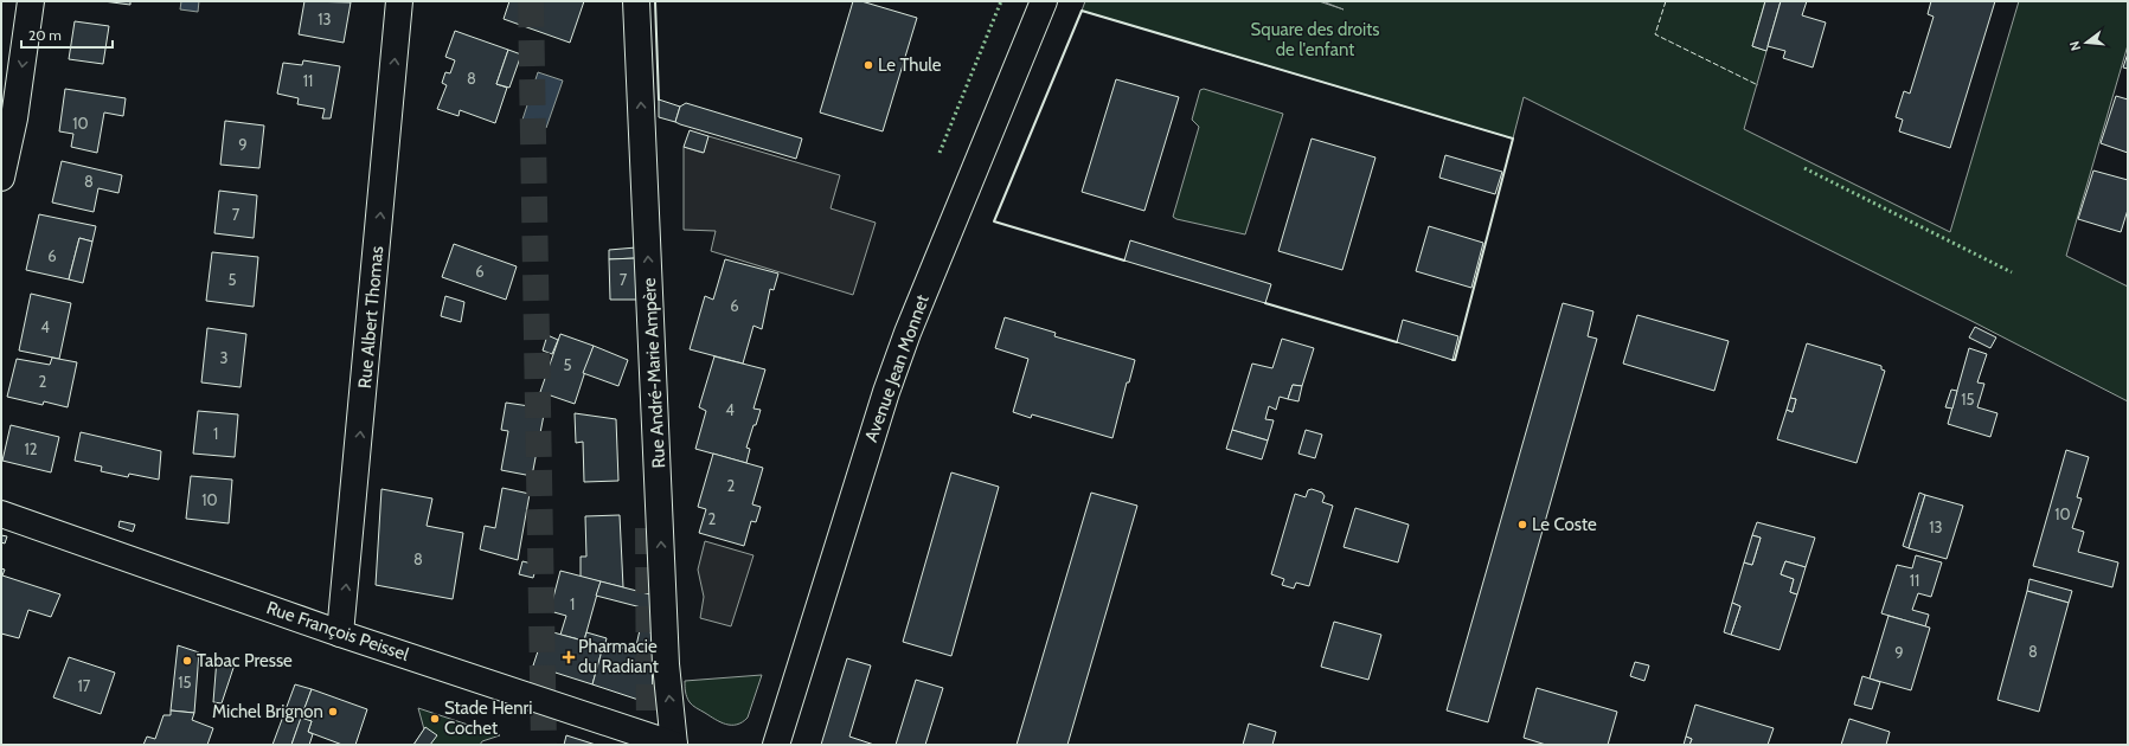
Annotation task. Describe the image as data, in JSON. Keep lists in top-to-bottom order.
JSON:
{
  "streets": {
    "street": [
      "Rue Albert Thomas",
      "Avenue Jean Monnet",
      "Rue André-Marie Ampère",
      "Rue François Peissel"
    ]
  },
  "crossings": [
    ["Rue Albert Thomas", "Rue François Peissel"],
    ["Rue André-Marie Ampère", "Rue François Peissel"]
  ],
  "one_way": ["Rue Albert Thomas", "Rue André-Marie Ampère"],
  "parks": ["Square des droits de l'enfant"],
  "places": {
    "other": [
      "Le Thule",
      "Le Coste",
      "Tabac Presse",
      "Michel Brignon",
      "Stade Henri Cochet"
    ],
    "health": ["Pharmacie du Radiant"]
  },
  "house_numbers": [
    "13",
    "8",
    "11",
    "10",
    "9",
    "8",
    "7",
    "6",
    "6",
    "5",
    "7",
    "6",
    "4",
    "3",
    "5",
    "2",
    "15",
    "4",
    "1",
    "12",
    "2",
    "10",
    "10",
    "2",
    "13",
    "8",
    "11",
    "1",
    "8",
    "9",
    "15",
    "17"
  ],
  "scale_bar": "20 m",
  "north": "left"
}
